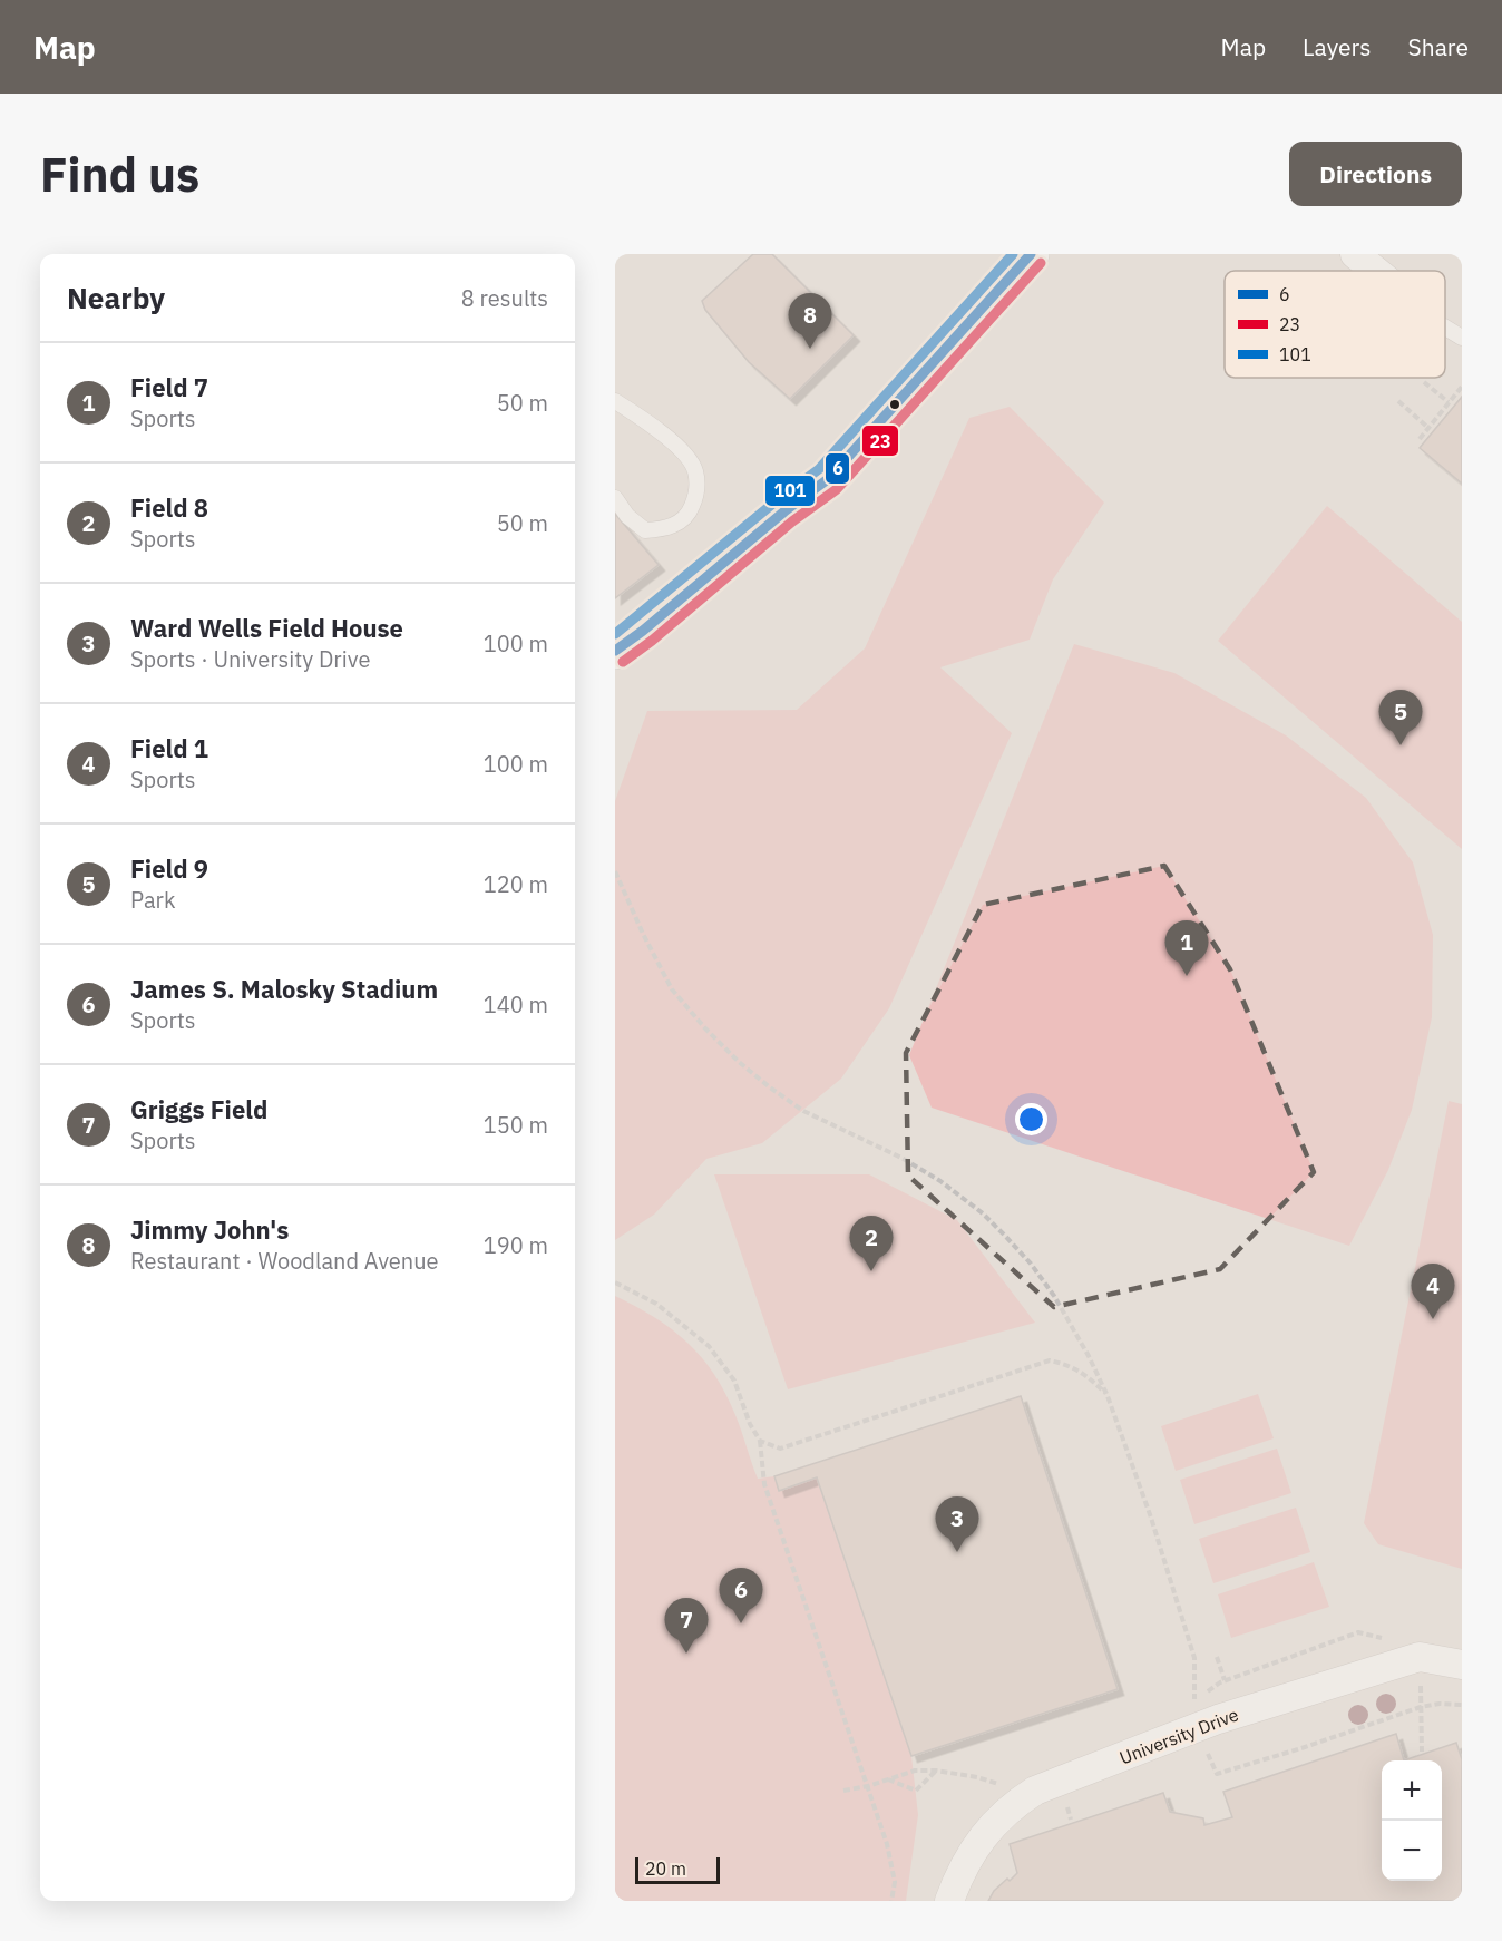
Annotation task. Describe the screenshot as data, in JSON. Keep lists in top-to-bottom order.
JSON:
{
  "streets": {
    "street": ["University Drive"]
  },
  "lines": ["transit line 6", "transit line 101", "transit line 23"],
  "legend": ["6", "23", "101"],
  "scale_bar": "20 m",
  "page": {
    "header": "Map",
    "nav": ["Map", "Layers", "Share"],
    "buttons": "Directions",
    "title": "Find us",
    "heading": ["Nearby", "8 results"],
    "pins": [
      "8",
      "5",
      "1",
      "2",
      "4",
      "3",
      "6",
      "7"
    ],
    "list": [
      {
        "mark": "1",
        "name": "Field 7",
        "note": "Sports",
        "value": "50 m"
      },
      {
        "mark": "2",
        "name": "Field 8",
        "note": "Sports",
        "value": "50 m"
      },
      {
        "mark": "3",
        "name": "Ward Wells Field House",
        "note": "Sports · University Drive",
        "value": "100 m"
      },
      {
        "mark": "4",
        "name": "Field 1",
        "note": "Sports",
        "value": "100 m"
      },
      {
        "mark": "5",
        "name": "Field 9",
        "note": "Park",
        "value": "120 m"
      },
      {
        "mark": "6",
        "name": "James S. Malosky Stadium",
        "note": "Sports",
        "value": "140 m"
      },
      {
        "mark": "7",
        "name": "Griggs Field",
        "note": "Sports",
        "value": "150 m"
      },
      {
        "mark": "8",
        "name": "Jimmy John's",
        "note": "Restaurant · Woodland Avenue",
        "value": "190 m"
      }
    ],
    "map_buttons": ["+", "−"],
    "scale": "20 m"
  }
}
